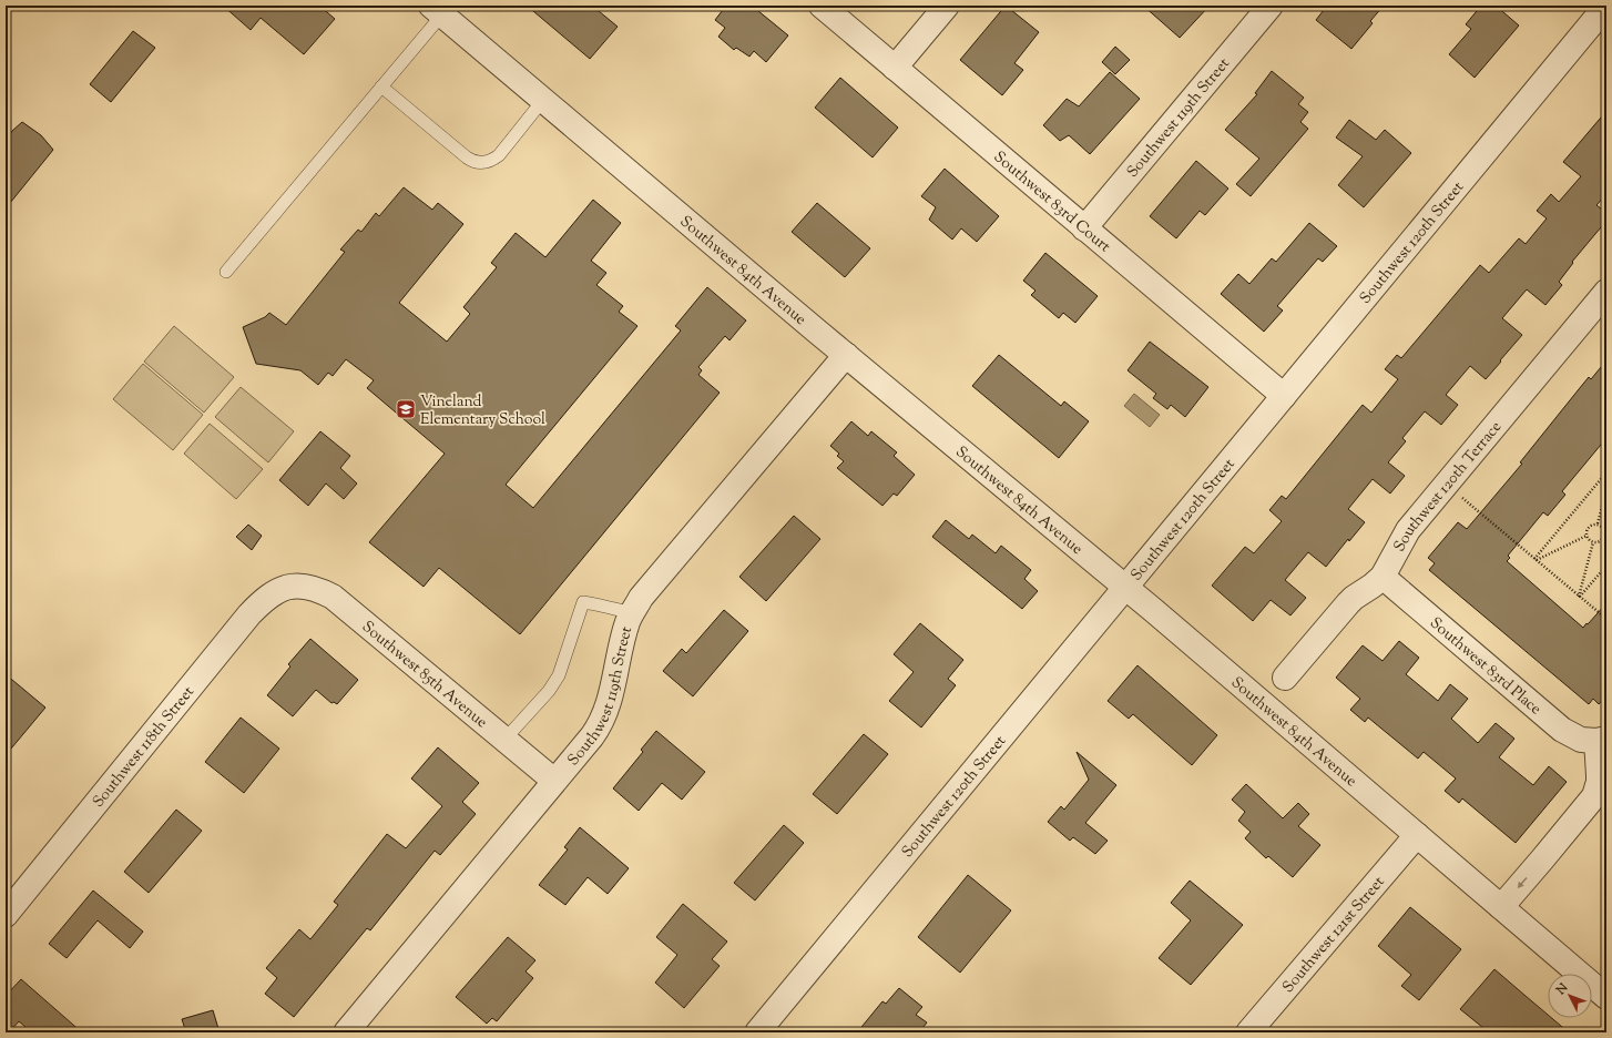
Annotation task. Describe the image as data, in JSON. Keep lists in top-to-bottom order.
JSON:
{
  "streets": {
    "street": [
      "Southwest 119th Street",
      "Southwest 83rd Court",
      "Southwest 120th Street",
      "Southwest 84th Avenue",
      "Southwest 120th Terrace",
      "Southwest 83rd Place",
      "Southwest 85th Avenue",
      "Southwest 118th Street",
      "Southwest 121st Street"
    ]
  },
  "crossings": [
    ["Southwest 119th Street", "Southwest 83rd Court"],
    ["Southwest 119th Street", "Southwest 84th Avenue"],
    ["Southwest 119th Street", "Southwest 85th Avenue"],
    ["Southwest 83rd Court", "Southwest 120th Street"],
    ["Southwest 120th Street", "Southwest 84th Avenue"],
    ["Southwest 84th Avenue", "Southwest 121st Street"],
    ["Southwest 120th Terrace", "Southwest 83rd Place"],
    ["Southwest 85th Avenue", "Southwest 118th Street"]
  ],
  "places": {
    "school or university": ["Vineland Elementary School"]
  },
  "north": "top left"
}
